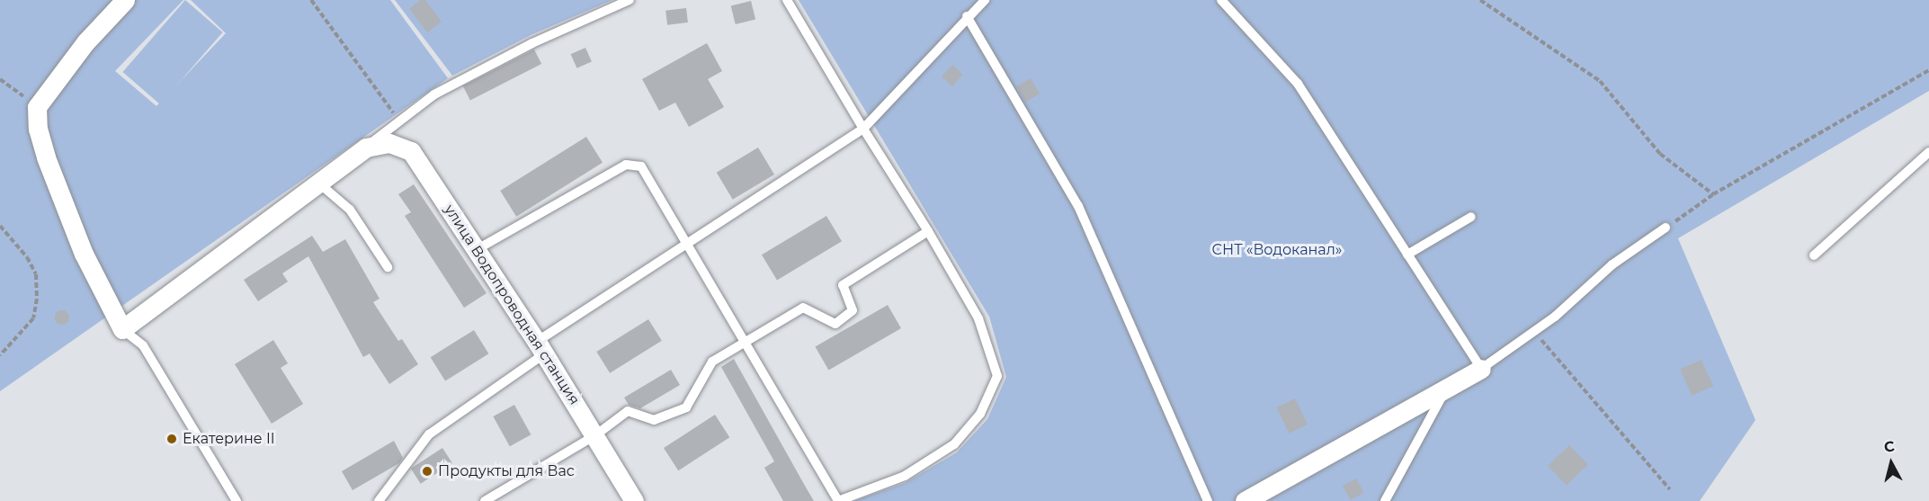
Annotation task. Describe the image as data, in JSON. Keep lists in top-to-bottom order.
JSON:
{
  "streets": {
    "street": ["улица Водопроводная станция"]
  },
  "parks": ["СНТ «Водоканал»"],
  "places": ["Екатерине II", "Продукты для Вас"],
  "north": "top"
}
